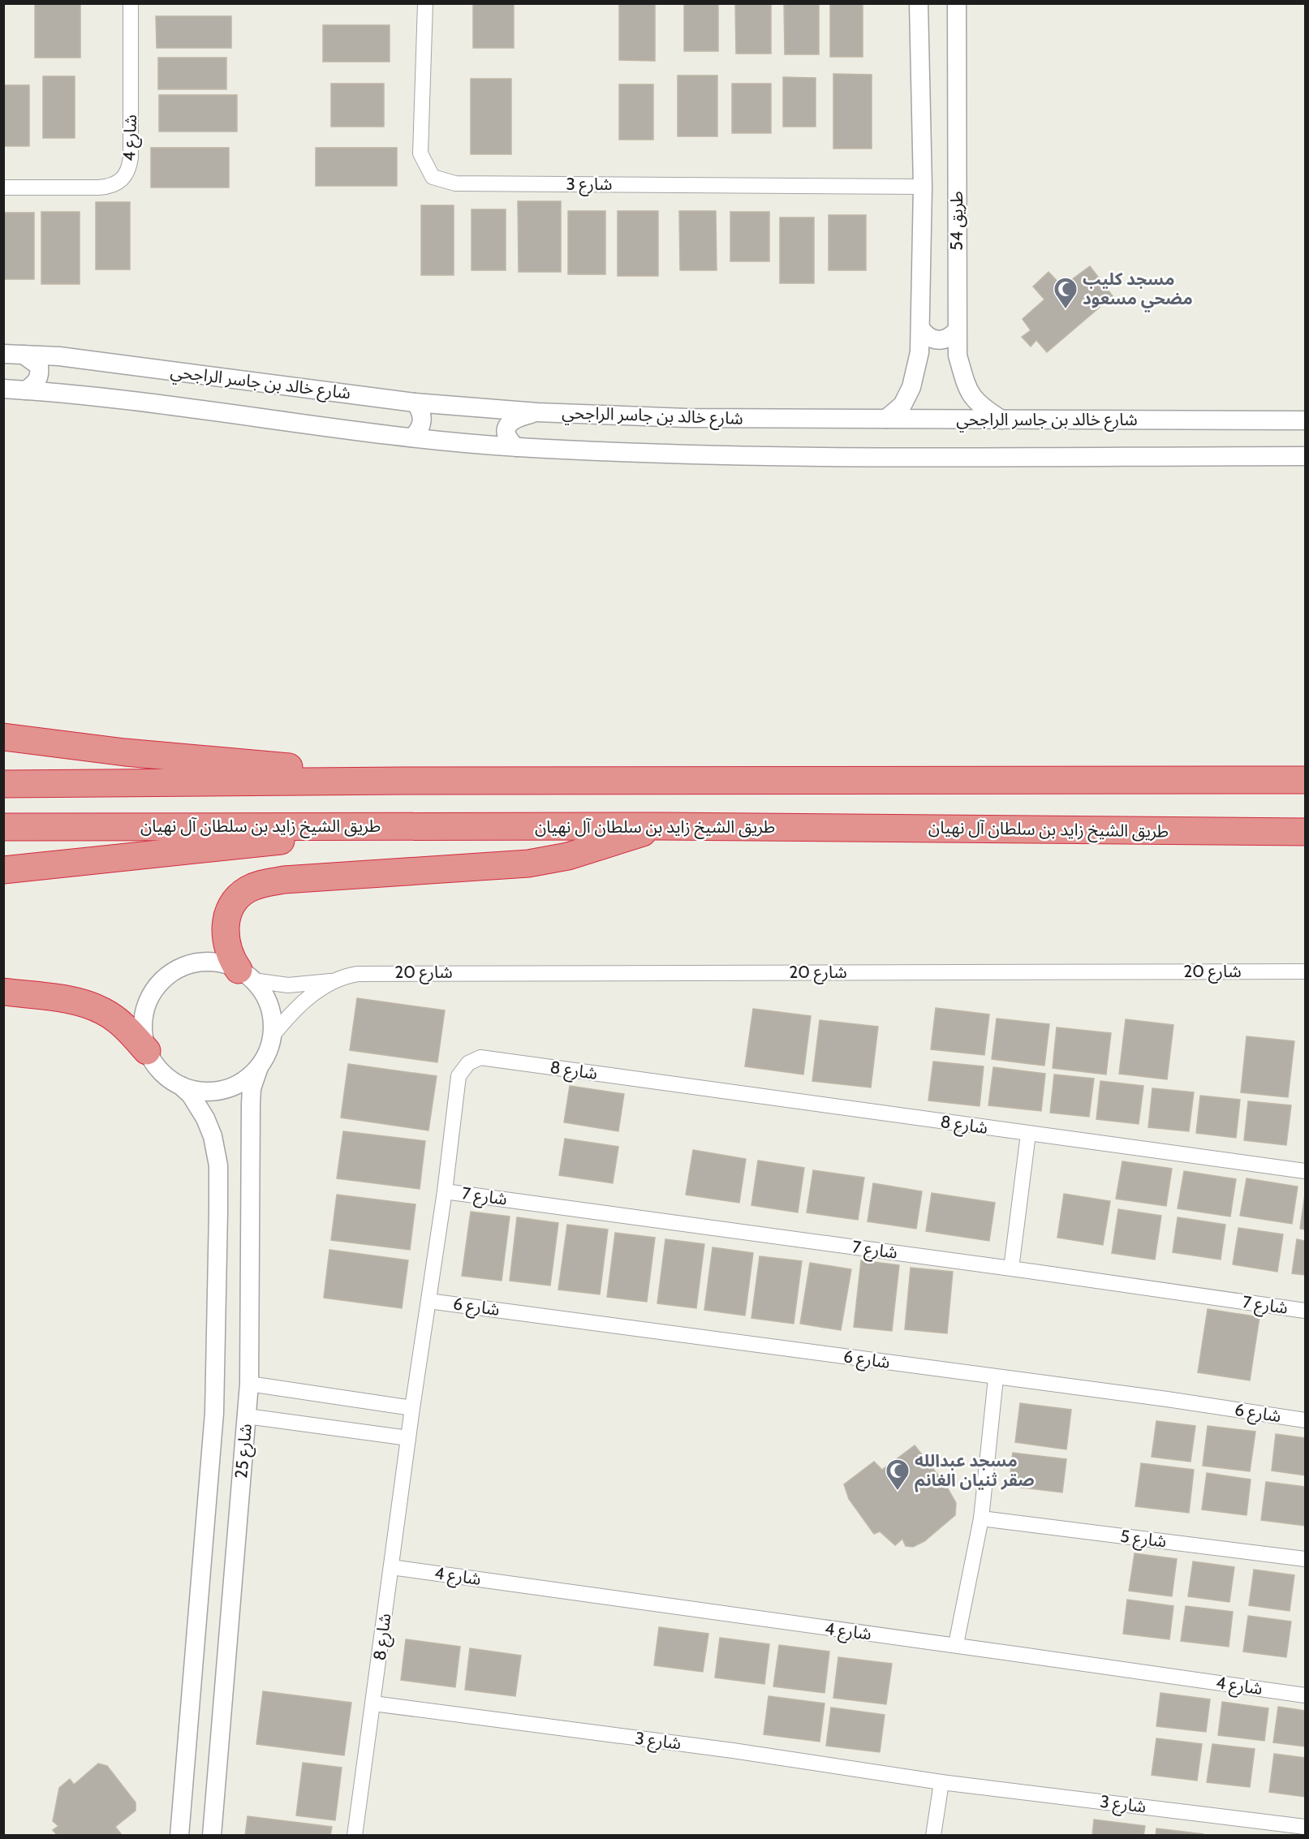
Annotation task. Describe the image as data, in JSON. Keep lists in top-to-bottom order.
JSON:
{
  "streets": {
    "highway": ["طريق الشيخ زايد بن سلطان آل نهيان"],
    "street": [
      "شارع 4",
      "شارع 3",
      "طريق 54",
      "شارع خالد بن جاسر الراجحي",
      "شارع 20",
      "شارع 8",
      "شارع 7",
      "شارع 6",
      "شارع 25",
      "شارع 5"
    ]
  },
  "crossings": [
    ["شارع 4", "شارع 8"],
    ["شارع 3", "طريق 54"],
    ["شارع 3", "شارع 8"],
    ["طريق 54", "شارع خالد بن جاسر الراجحي"],
    ["شارع 20", "شارع 25"],
    ["شارع 8", "شارع 7"],
    ["شارع 8", "شارع 6"]
  ],
  "places": {
    "mosque": ["مسجد كليب مضحي مسعود", "مسجد عبدالله صقر ثنيان الغانم"]
  }
}
